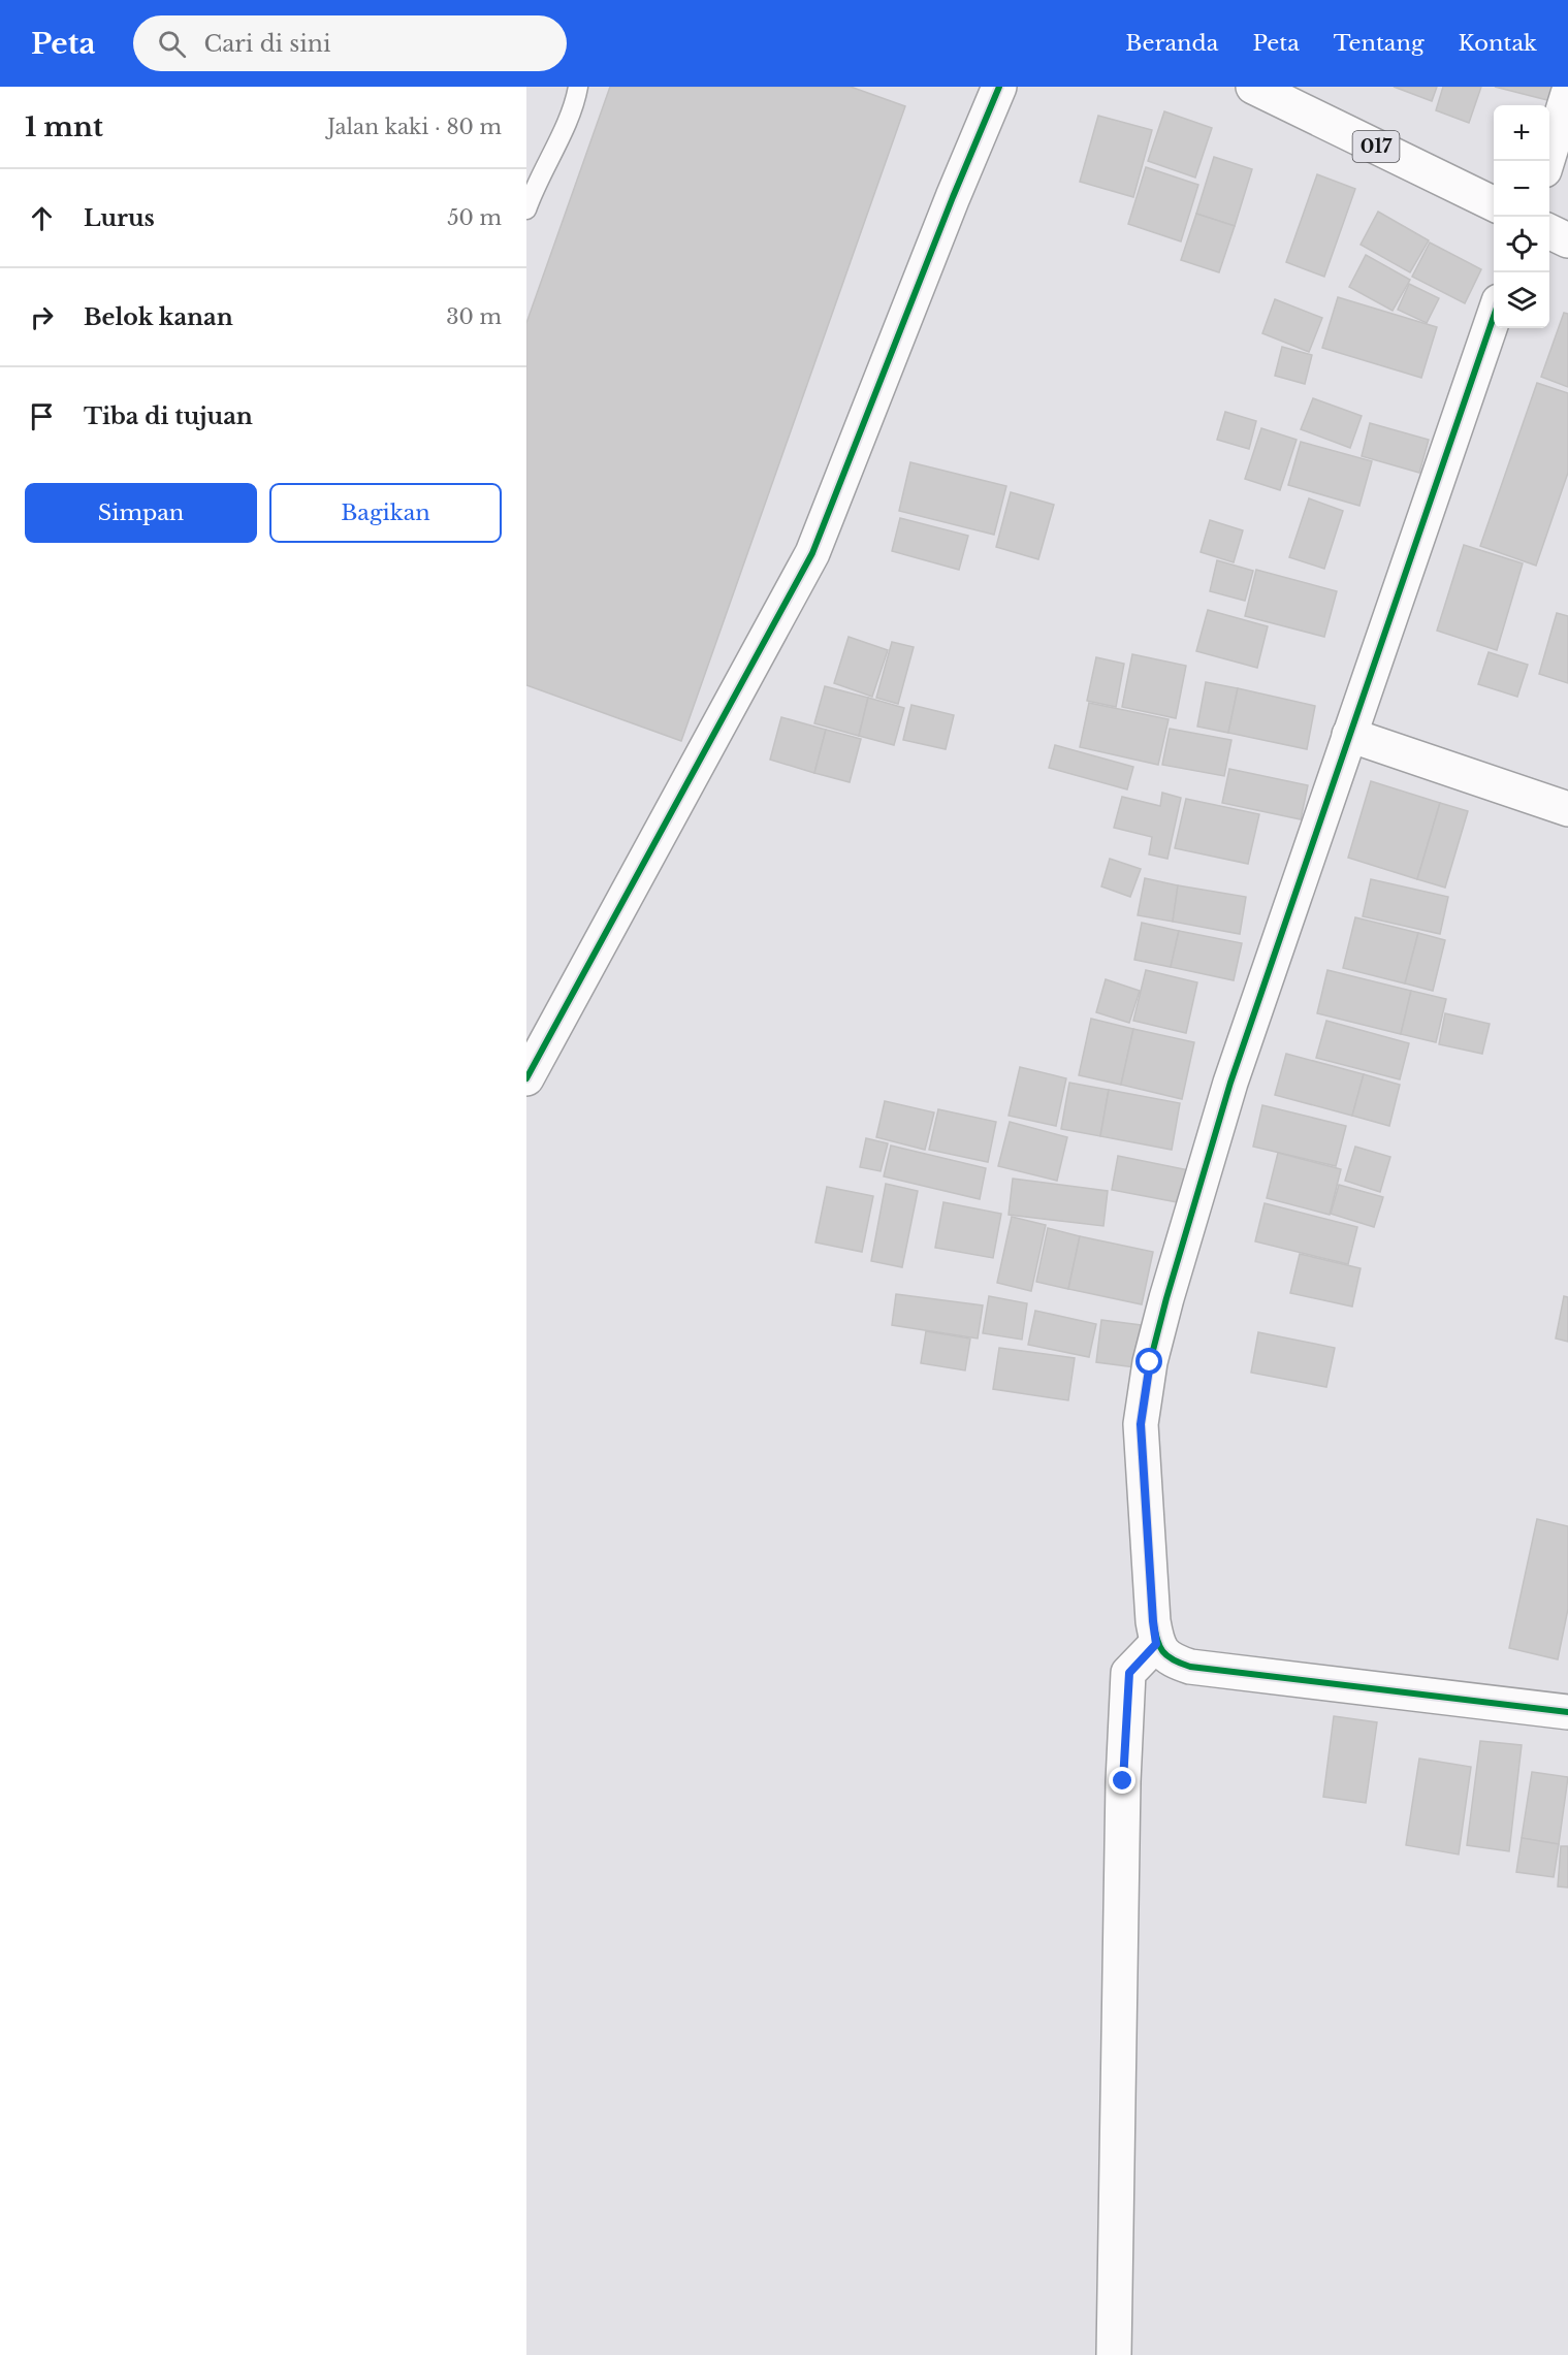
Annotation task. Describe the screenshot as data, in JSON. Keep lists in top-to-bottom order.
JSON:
{
  "streets": {
    "street": ["017"]
  },
  "page": {
    "header": "Peta",
    "search": "Cari di sini",
    "nav": [
      "Beranda",
      "Peta",
      "Tentang",
      "Kontak"
    ],
    "heading": ["1 mnt", "Jalan kaki · 80 m"],
    "map_buttons": ["+", "−"],
    "list": [
      ["Lurus", "50 m"],
      ["Belok kanan", "30 m"],
      "Tiba di tujuan"
    ],
    "buttons": ["Simpan", "Bagikan"]
  }
}
